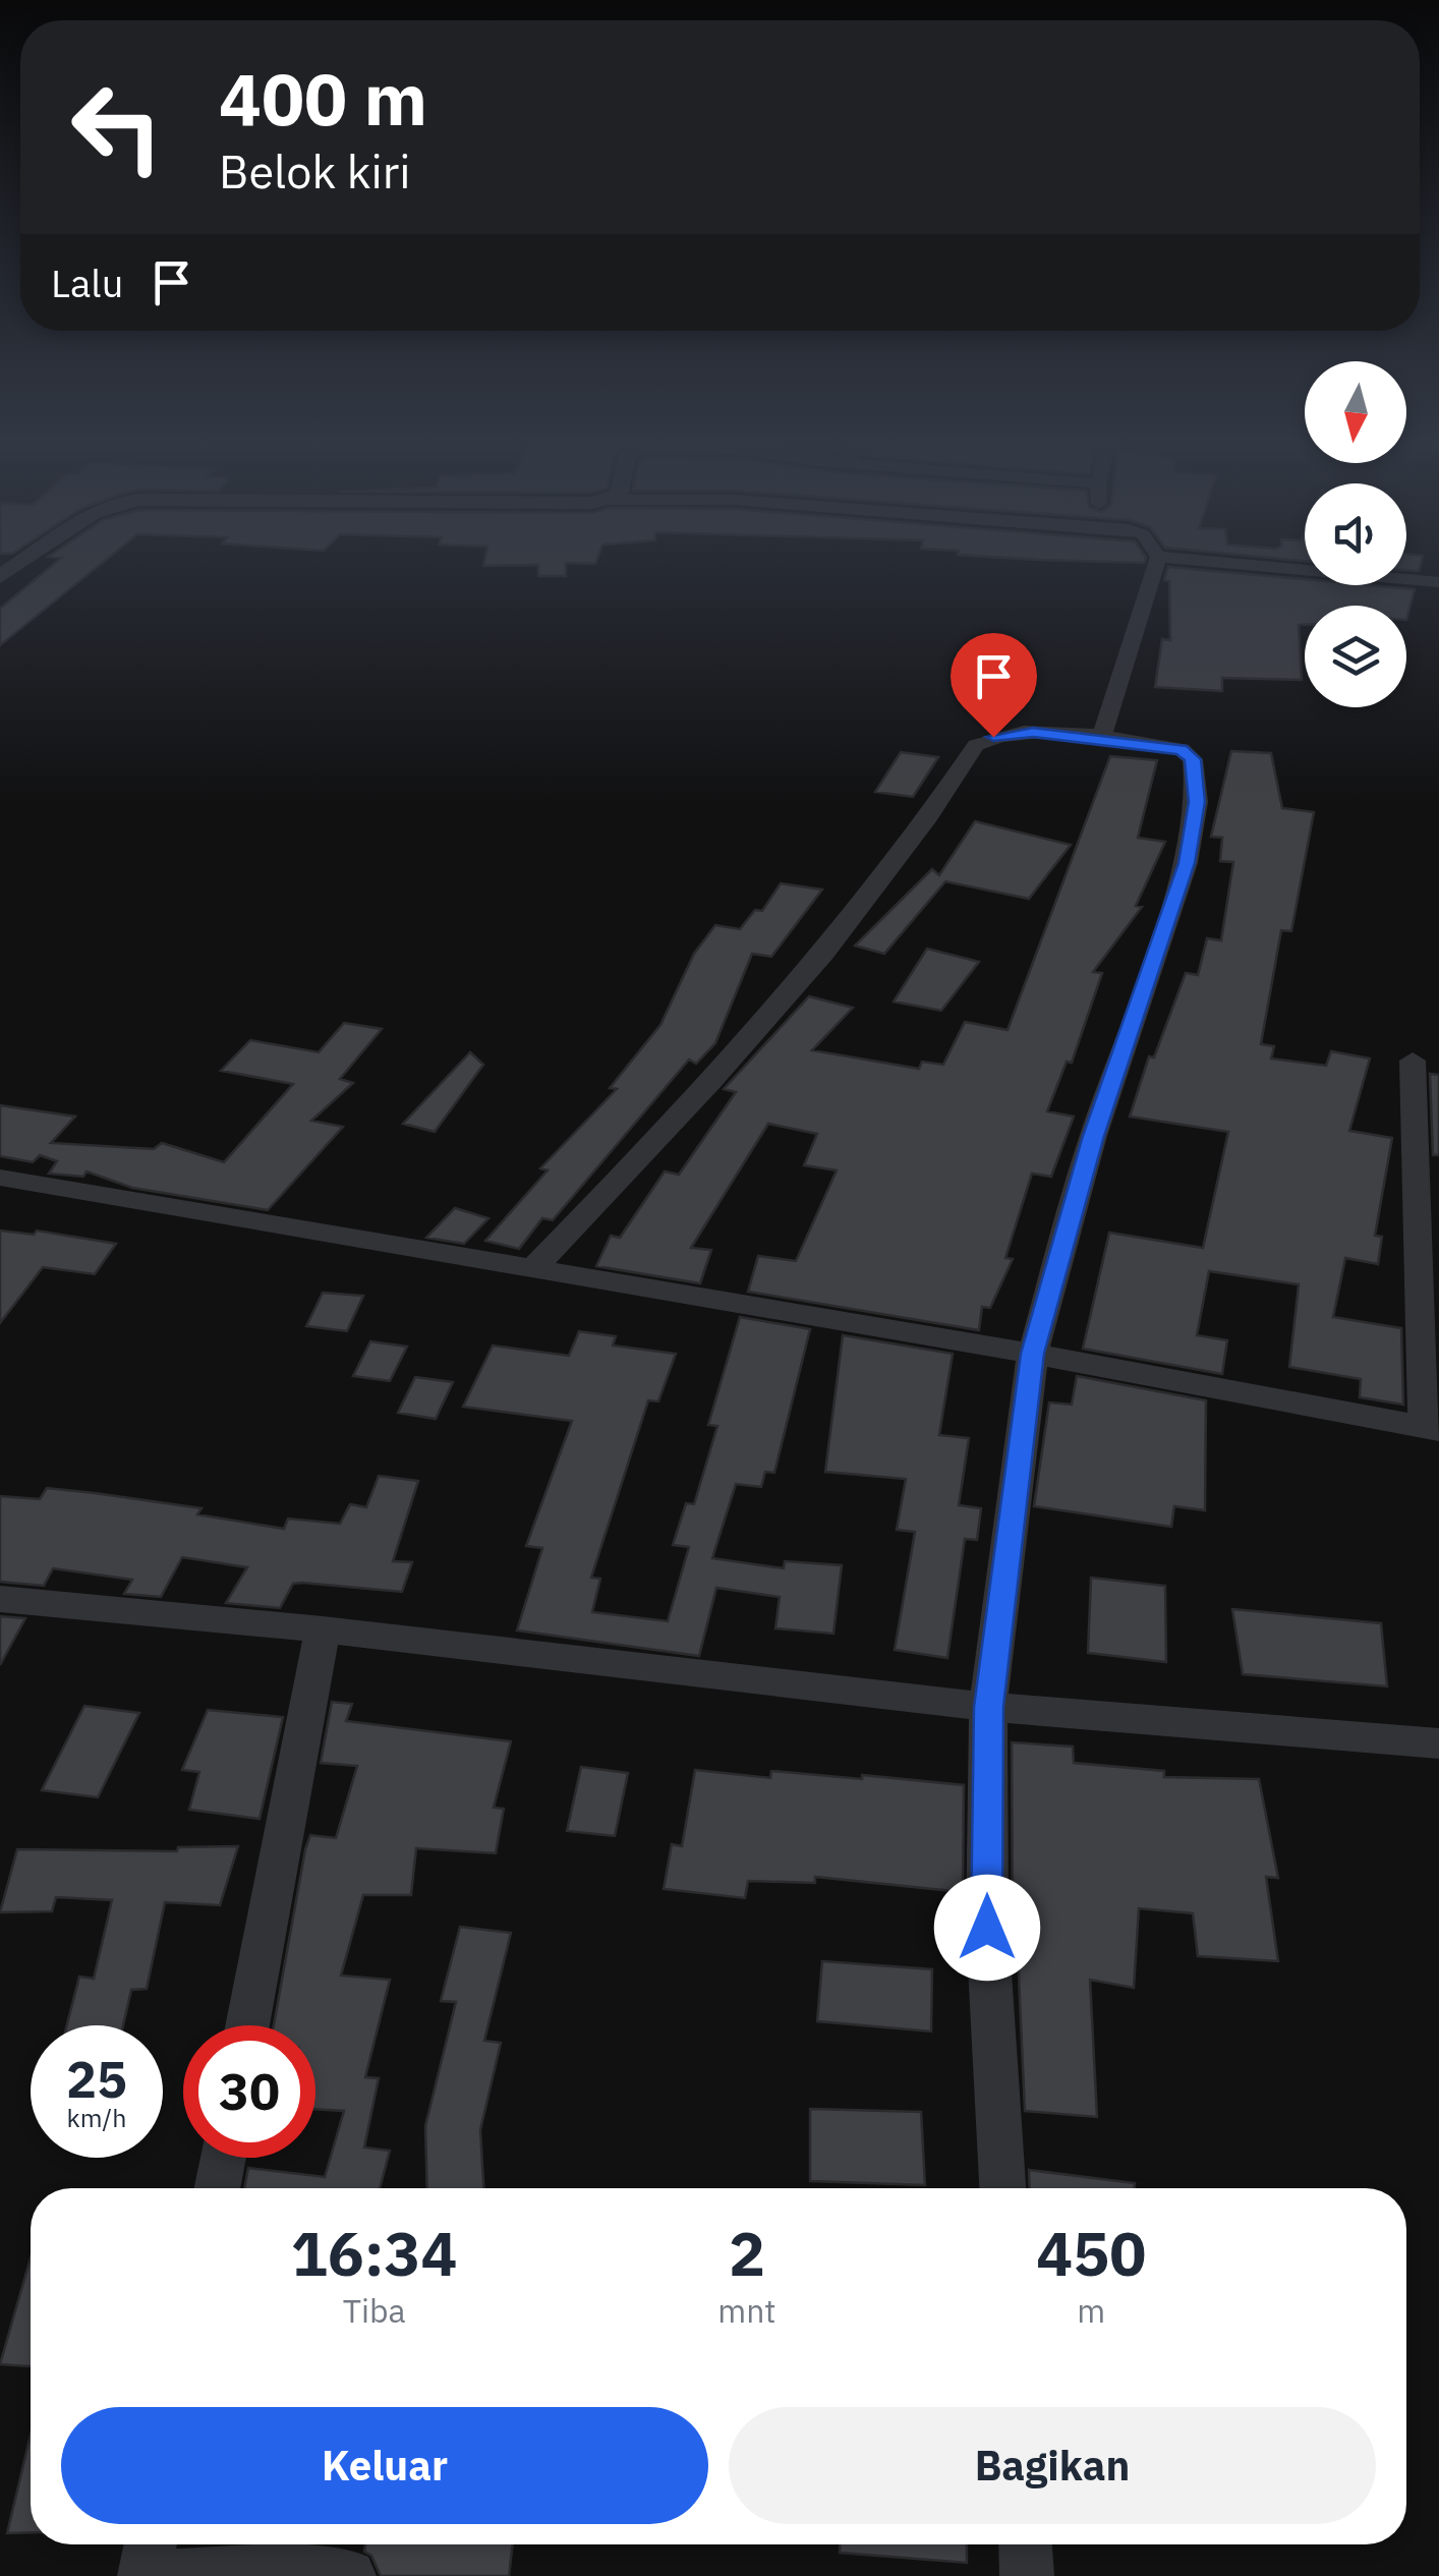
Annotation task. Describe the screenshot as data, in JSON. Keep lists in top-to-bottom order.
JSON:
{
  "north": "bottom",
  "page": {
    "turn": ["400 m", "Belok kiri"],
    "then": "Lalu",
    "speed": "25 km/h",
    "limit": "30",
    "eta": [
      "16:34",
      "Tiba",
      "2",
      "mnt",
      "450",
      "m"
    ],
    "buttons": ["Keluar", "Bagikan"]
  }
}
